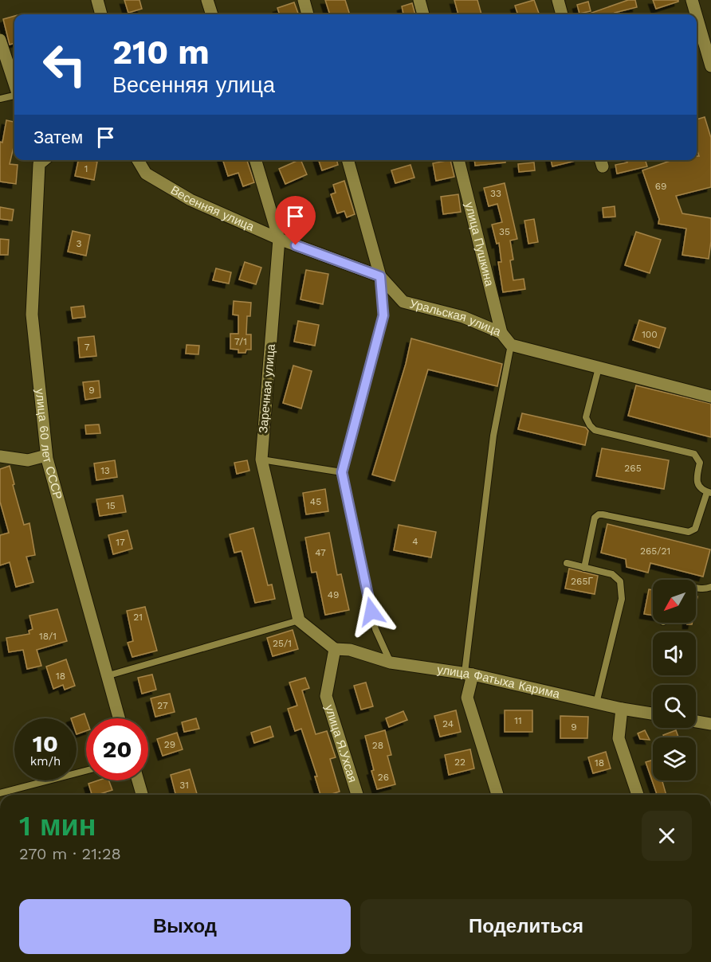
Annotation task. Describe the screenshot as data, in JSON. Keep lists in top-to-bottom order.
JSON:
{
  "streets": {
    "street": [
      "Весенняя улица",
      "улица Пушкина",
      "Уральская улица",
      "Заречная улица",
      "улица 60 лет СССР",
      "улица Фатыха Карима",
      "улица Я.Ухсая"
    ]
  },
  "crossings": [
    ["Весенняя улица", "Уральская улица"],
    ["Весенняя улица", "Заречная улица"],
    ["улица Пушкина", "Уральская улица"],
    ["улица Фатыха Карима", "улица Я.Ухсая"]
  ],
  "house_numbers": [
    "1",
    "69",
    "33",
    "35",
    "3",
    "100",
    "7/1",
    "7",
    "9",
    "265",
    "13",
    "45",
    "15",
    "4",
    "17",
    "265/21",
    "47",
    "265Г",
    "49",
    "21",
    "18/1",
    "25/1",
    "18",
    "27",
    "11",
    "24",
    "9",
    "29",
    "28",
    "22",
    "18",
    "26",
    "31"
  ],
  "north": "bottom left",
  "page": {
    "turn": ["210 m", "Весенняя улица"],
    "then": "Затем",
    "speed": "10 km/h",
    "limit": "20",
    "heading": ["1 мин", "270 m · 21:28"],
    "buttons": ["Выход", "Поделиться"]
  }
}
